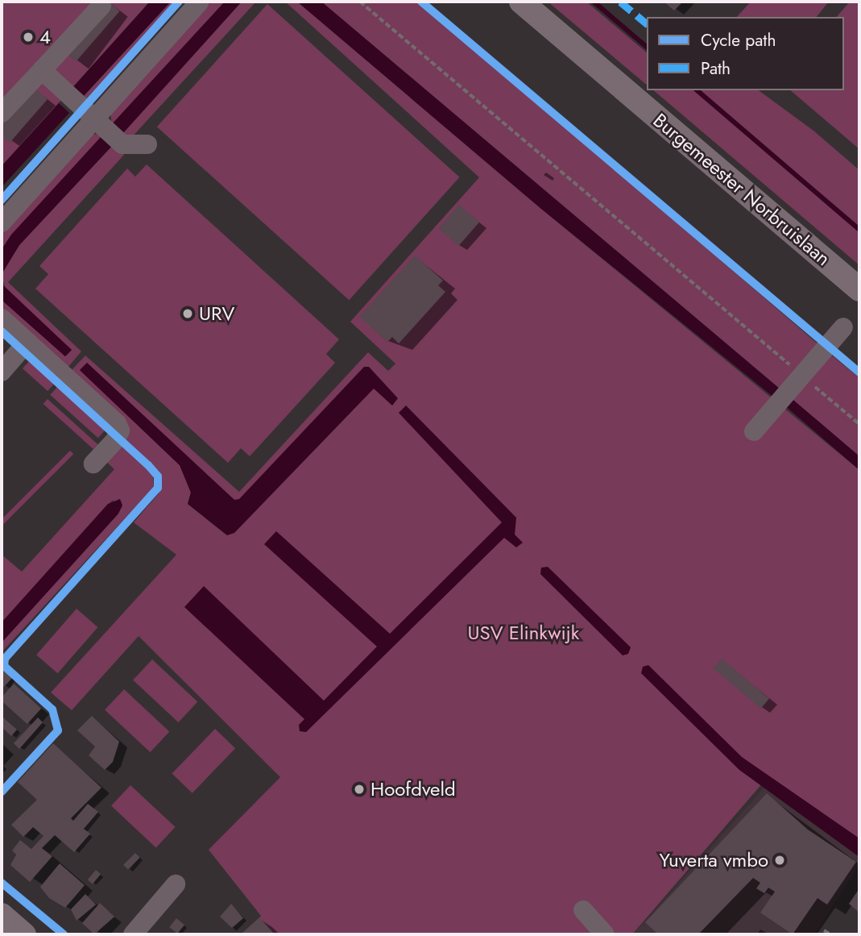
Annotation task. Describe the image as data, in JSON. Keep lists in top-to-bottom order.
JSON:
{
  "streets": {
    "main road": ["Burgemeester Norbruislaan"]
  },
  "parks": ["USV Elinkwijk"],
  "places": [
    "4",
    "URV",
    "Hoofdveld",
    "Yuverta vmbo"
  ],
  "legend": ["Cycle path", "Path"]
}
